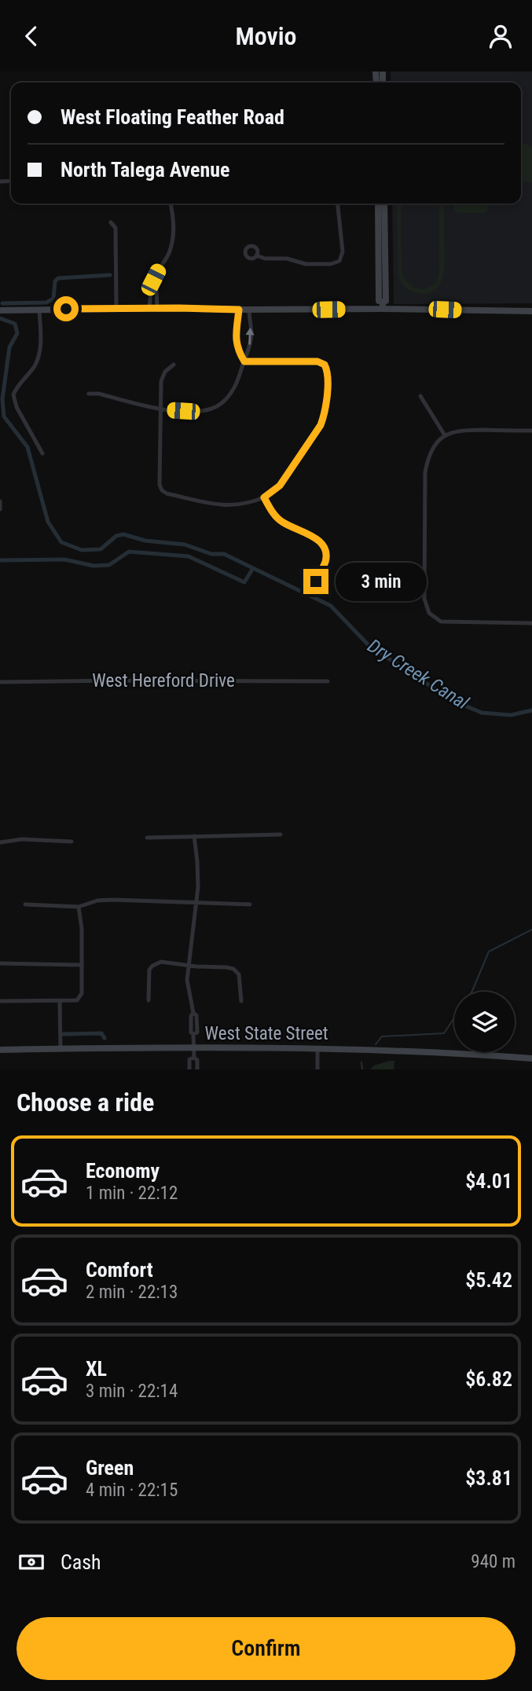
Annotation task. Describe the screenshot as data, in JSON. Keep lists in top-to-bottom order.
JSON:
{
  "streets": {
    "main road": ["West State Street"],
    "street": ["West Hereford Drive"]
  },
  "water": ["Dry Creek Canal"],
  "page": {
    "header": "Movio",
    "banner": ["West Floating Feather Road", "North Talega Avenue"],
    "bubble": "3 min",
    "heading": "Choose a ride",
    "list": [
      {
        "name": "Economy",
        "note": "1 min · 22:12",
        "value": "$4.01"
      },
      {
        "name": "Comfort",
        "note": "2 min · 22:13",
        "value": "$5.42"
      },
      {
        "name": "XL",
        "note": "3 min · 22:14",
        "value": "$6.82"
      },
      {
        "name": "Green",
        "note": "4 min · 22:15",
        "value": "$3.81"
      }
    ],
    "pay": ["Cash", "940 m"],
    "buttons": "Confirm"
  }
}
